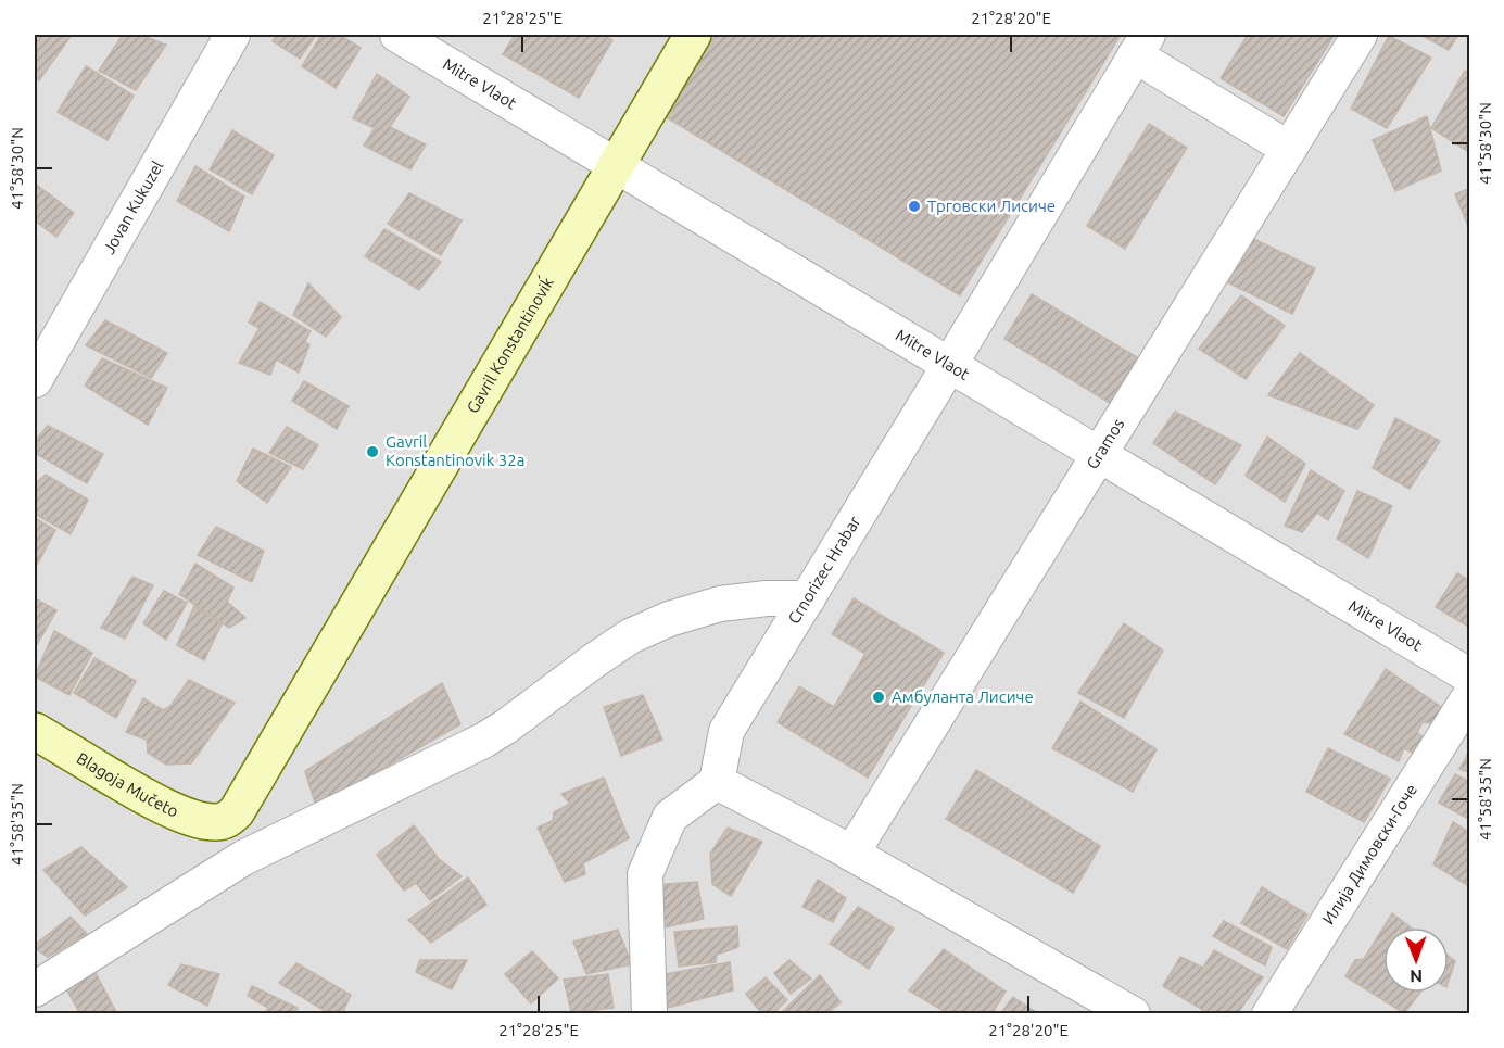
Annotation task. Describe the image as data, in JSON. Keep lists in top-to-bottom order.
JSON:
{
  "streets": {
    "street": [
      "Mitre Vlaot",
      "Jovan Kukuzel",
      "Gavril Konstantinoviḱ",
      "Gramos",
      "Crnorizec Hrabar",
      "Blagoja Mučeto",
      "Илија Димовски-Гоче"
    ]
  },
  "crossings": [
    ["Mitre Vlaot", "Gavril Konstantinoviḱ"],
    ["Mitre Vlaot", "Gramos"],
    ["Mitre Vlaot", "Crnorizec Hrabar"],
    ["Gavril Konstantinoviḱ", "Blagoja Mučeto"]
  ],
  "places": ["Трговски Лисиче", "Gavril Konstantinovik 32a", "Амбуланта Лисиче"],
  "north": "bottom",
  "coordinates": [
    "21°28'25\"E",
    "21°28'20\"E",
    "41°58'30\"N",
    "41°58'35\"N"
  ]
}
